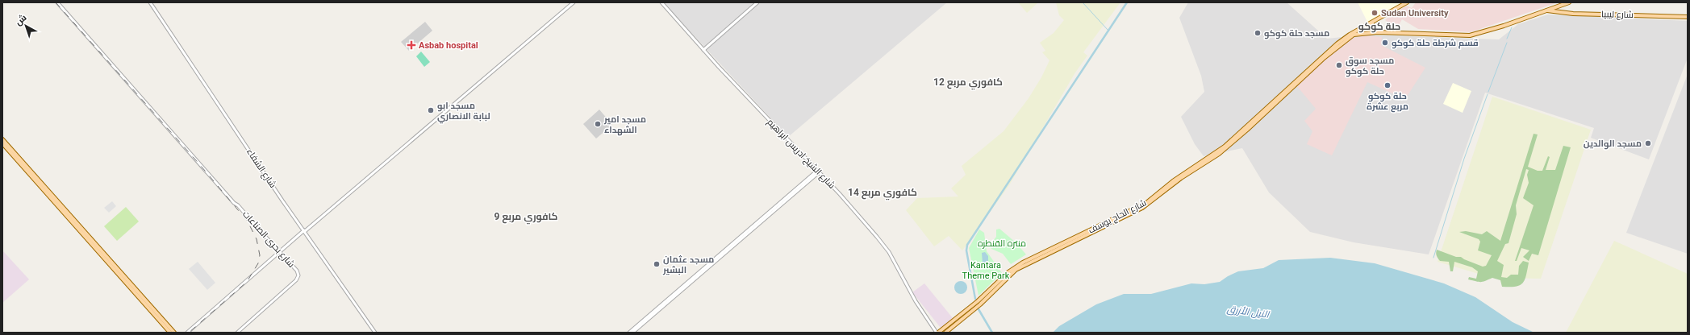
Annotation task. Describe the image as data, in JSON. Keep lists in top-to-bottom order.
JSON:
{
  "streets": {
    "main road": ["شارع ليبيا", "شارع الحاج يوسف"],
    "street": ["شارع الشيخ ادريس ابراهيم", "شارع الشفاء", "شارع بحرى الصناعات"]
  },
  "crossings": [
    ["شارع الشيخ ادريس ابراهيم", "شارع الحاج يوسف"]
  ],
  "districts": [
    "حلة كوكو",
    "كافوري مربع 12",
    "كافوري مربع 14",
    "كافوري مربع 9"
  ],
  "water": ["النيل الأزرق"],
  "parks": ["منتره القنطره", "Kantara Theme Park"],
  "places": {
    "other": [
      "Sudan University",
      "مسجد حلة كوكو",
      "قسم شرطة حلة كوكو",
      "مسجد سوق حلة كوكو",
      "حلة كوكو مربع عشرة",
      "مسجد ابو لبابة الانصاري",
      "مسجد امير الشهداء",
      "مسجد الوالدين",
      "مسجد عثمان البشير"
    ],
    "health": ["Asbab hospital"]
  },
  "north": "top left"
}
